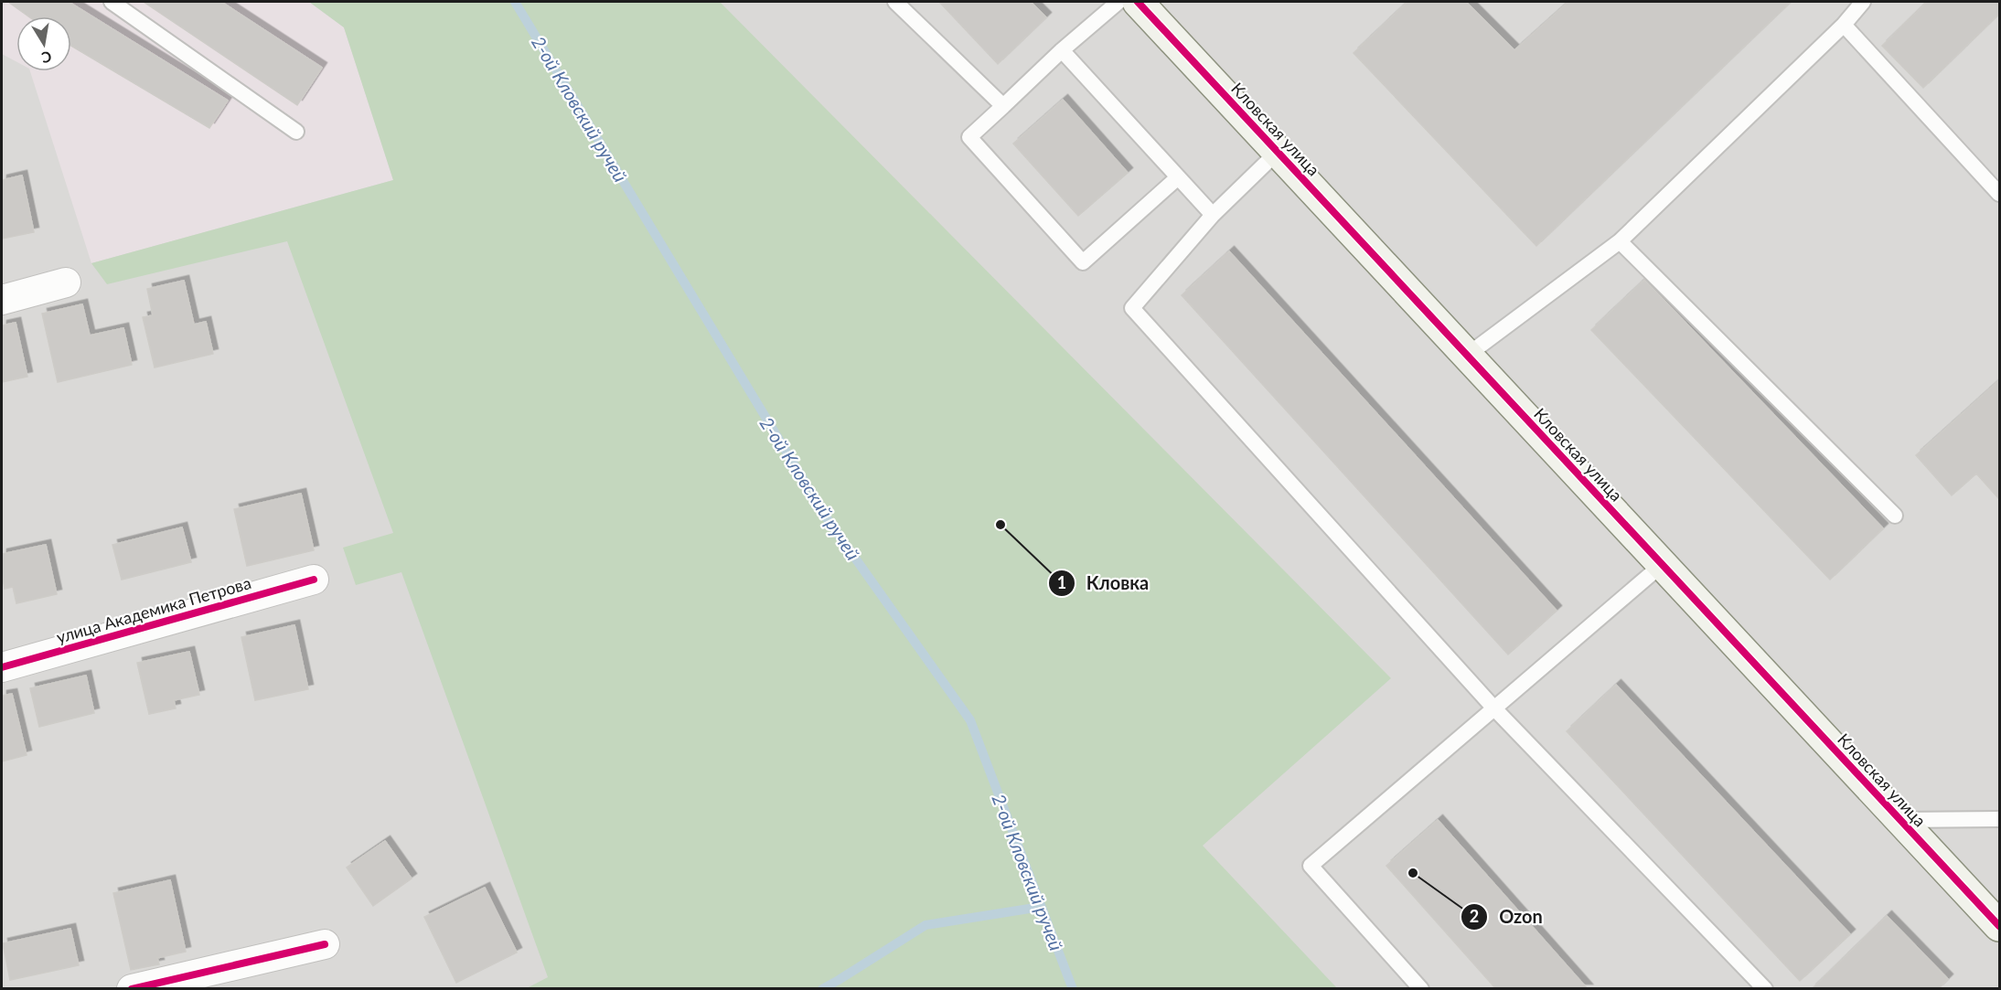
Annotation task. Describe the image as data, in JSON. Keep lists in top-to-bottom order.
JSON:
{
  "streets": {
    "street": ["Кловская улица", "улица Академика Петрова"]
  },
  "water": ["2-ой Кловский ручей"],
  "places": ["Кловка", "Ozon"],
  "north": "bottom"
}
